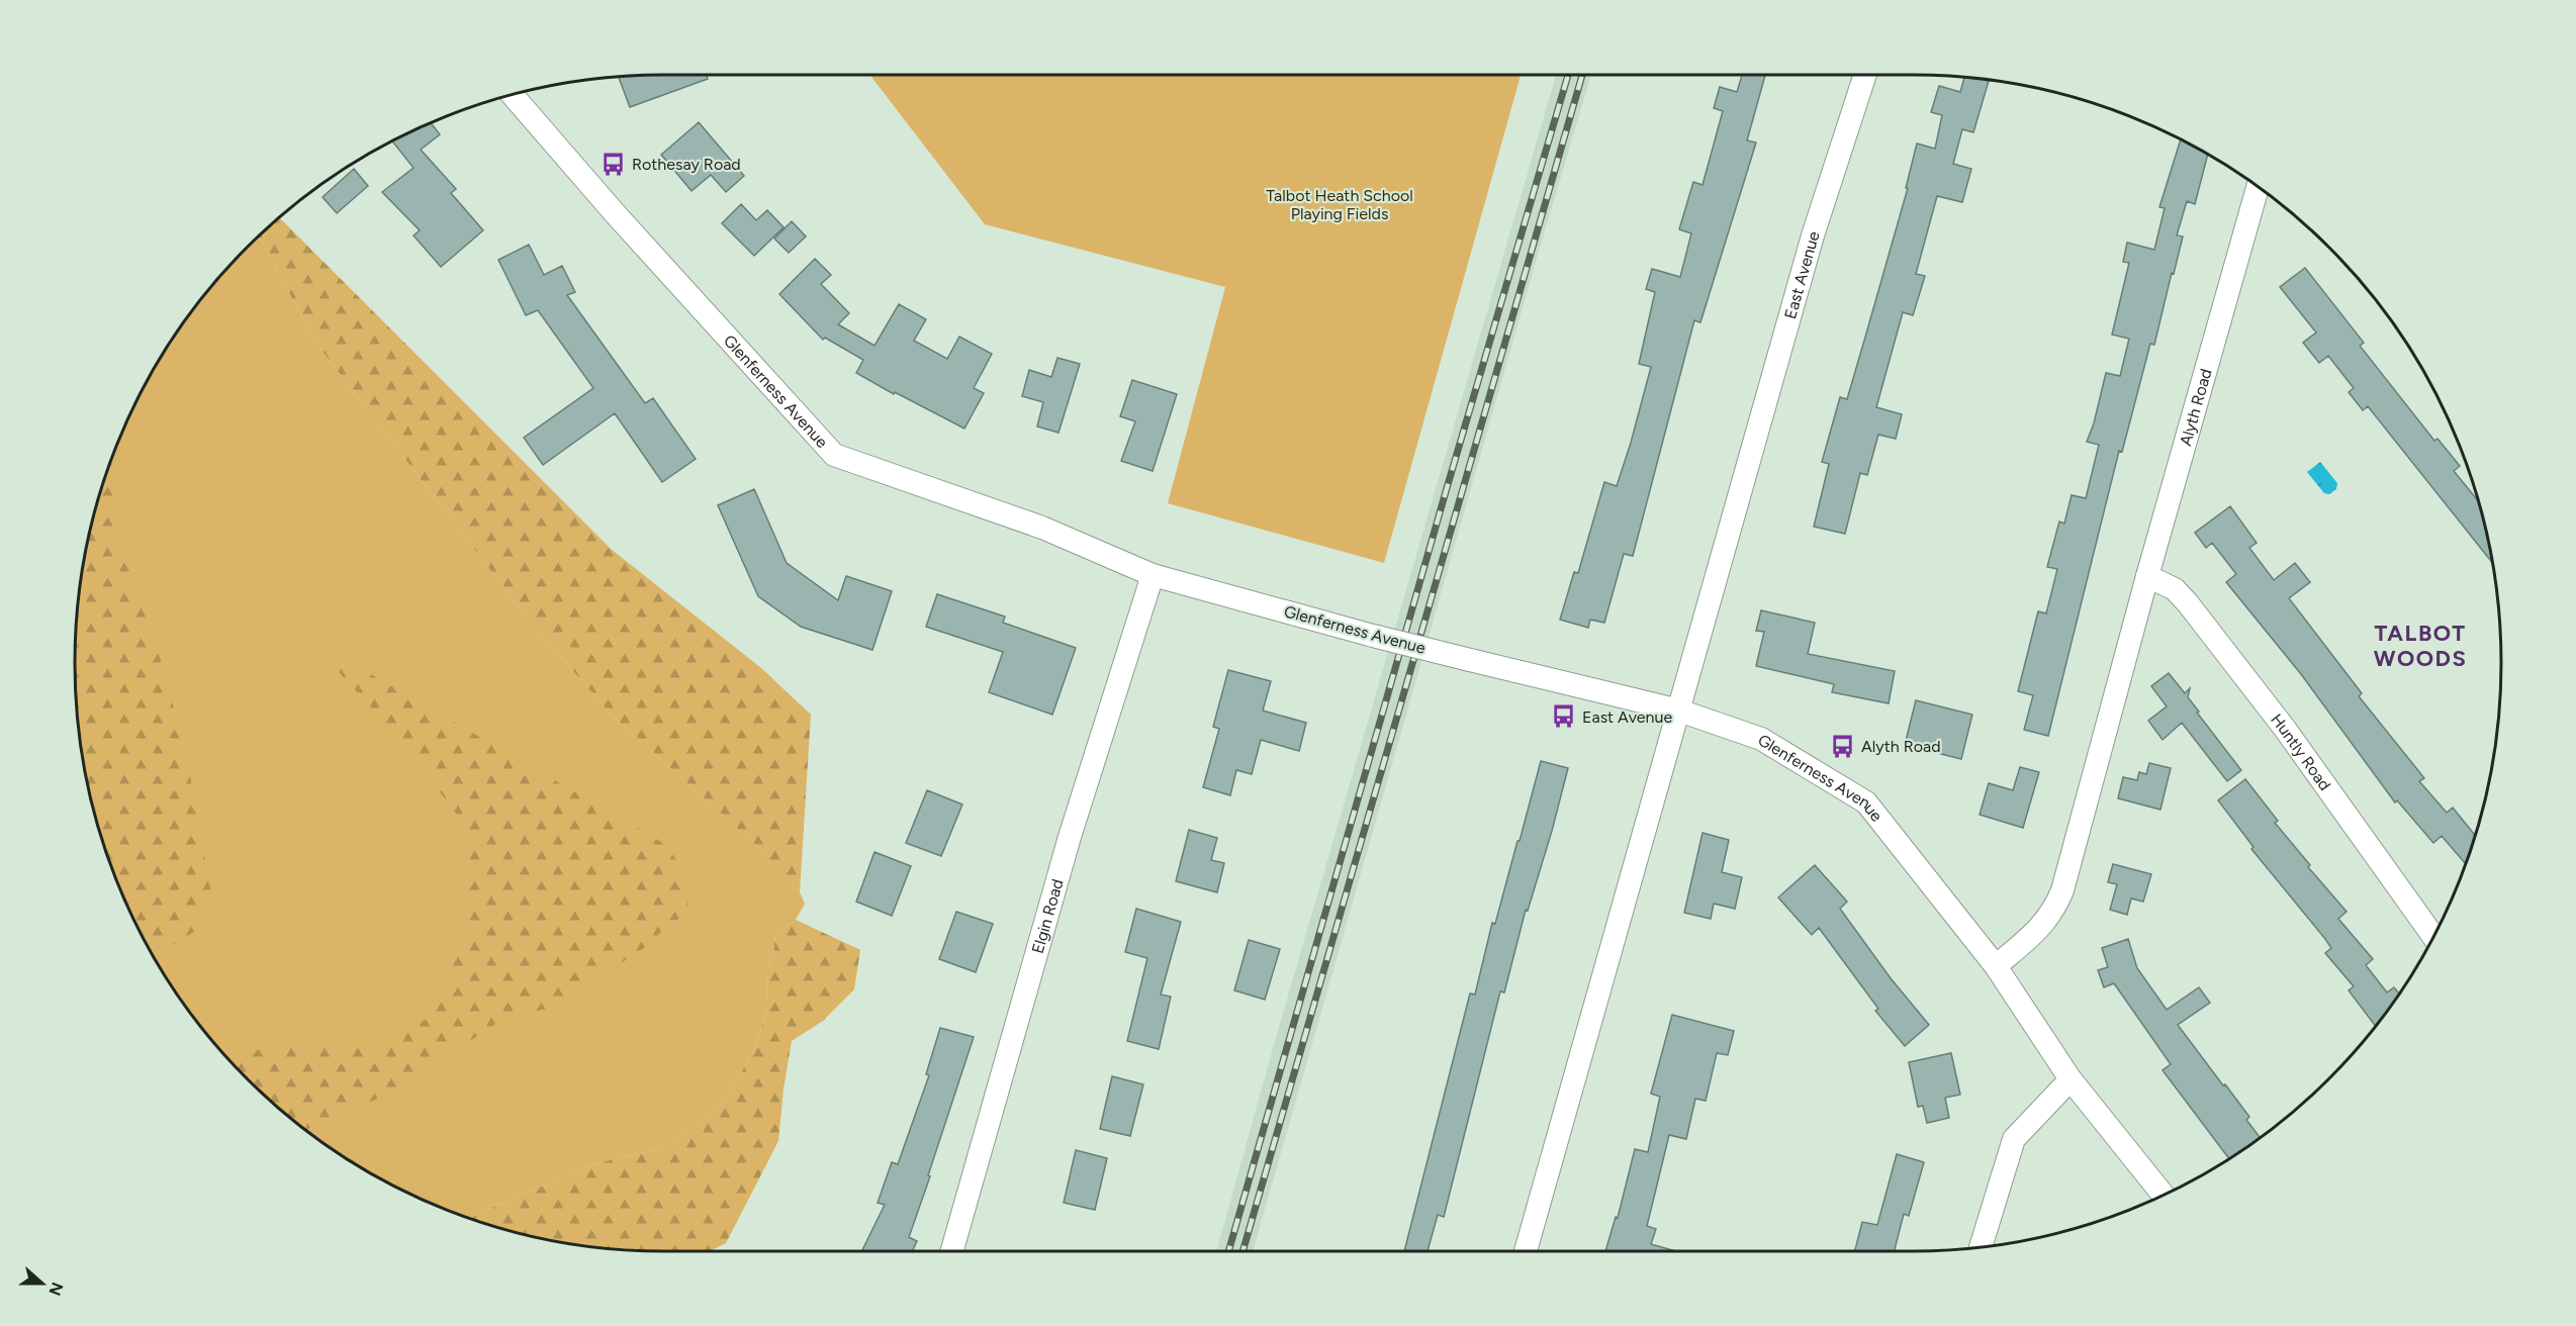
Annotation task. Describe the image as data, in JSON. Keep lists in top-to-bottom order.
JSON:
{
  "streets": {
    "street": [
      "East Avenue",
      "Glenferness Avenue",
      "Alyth Road",
      "Huntly Road",
      "Elgin Road"
    ]
  },
  "crossings": [
    ["East Avenue", "Glenferness Avenue"],
    ["Glenferness Avenue", "Alyth Road"],
    ["Glenferness Avenue", "Elgin Road"],
    ["Alyth Road", "Huntly Road"]
  ],
  "districts": ["TALBOT WOODS"],
  "parks": ["Talbot Heath School Playing Fields"],
  "places": {
    "bus stop": ["Rothesay Road", "East Avenue", "Alyth Road"]
  },
  "north": "right"
}
